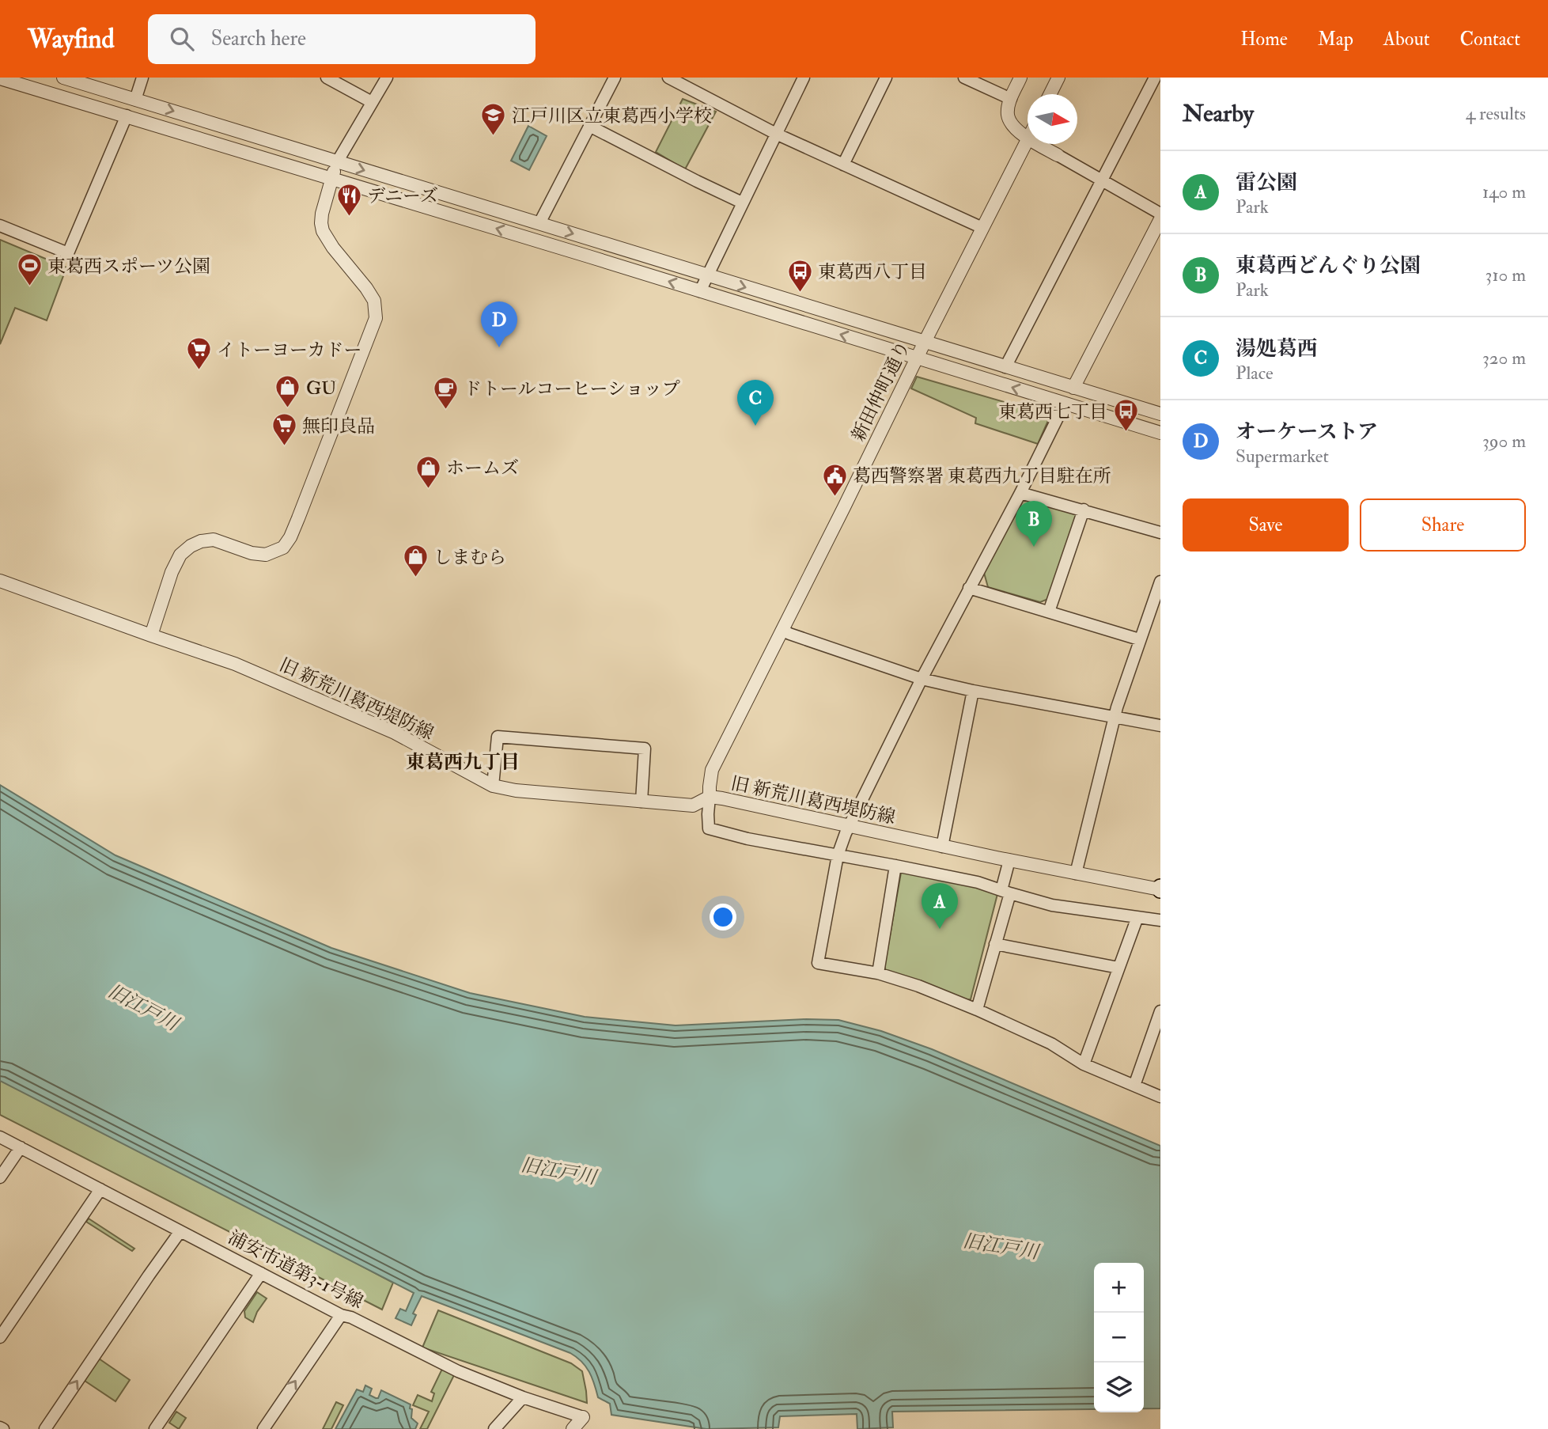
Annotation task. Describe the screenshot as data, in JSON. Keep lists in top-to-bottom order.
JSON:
{
  "streets": {
    "street": ["新田仲町通り", "旧 新荒川葛西堤防線", "浦安市道第3-1号線"]
  },
  "crossings": [
    ["新田仲町通り", "旧 新荒川葛西堤防線"]
  ],
  "districts": ["東葛西九丁目"],
  "water": ["旧江戸川"],
  "places": {
    "school or university": ["江戸川区立東葛西小学校"],
    "restaurant": ["デニーズ"],
    "sports": ["東葛西スポーツ公園"],
    "bus stop": ["東葛西八丁目", "東葛西七丁目"],
    "supermarket": ["イトーヨーカドー", "無印良品"],
    "shop": ["GU", "ホームズ", "しまむら"],
    "cafe": ["ドトールコーヒーショップ"],
    "public building": ["葛西警察署 東葛西九丁目駐在所"]
  },
  "north": "right",
  "page": {
    "header": "Wayfind",
    "search": "Search here",
    "nav": [
      "Home",
      "Map",
      "About",
      "Contact"
    ],
    "heading": ["Nearby", "4 results"],
    "list": [
      {
        "mark": "A",
        "name": "雷公園",
        "note": "Park",
        "value": "140 m"
      },
      {
        "mark": "B",
        "name": "東葛西どんぐり公園",
        "note": "Park",
        "value": "310 m"
      },
      {
        "mark": "C",
        "name": "湯処葛西",
        "note": "Place",
        "value": "320 m"
      },
      {
        "mark": "D",
        "name": "オーケーストア",
        "note": "Supermarket",
        "value": "390 m"
      }
    ],
    "pins": [
      "D",
      "C",
      "B",
      "A"
    ],
    "buttons": ["Save", "Share"],
    "map_buttons": ["+", "−"]
  }
}
